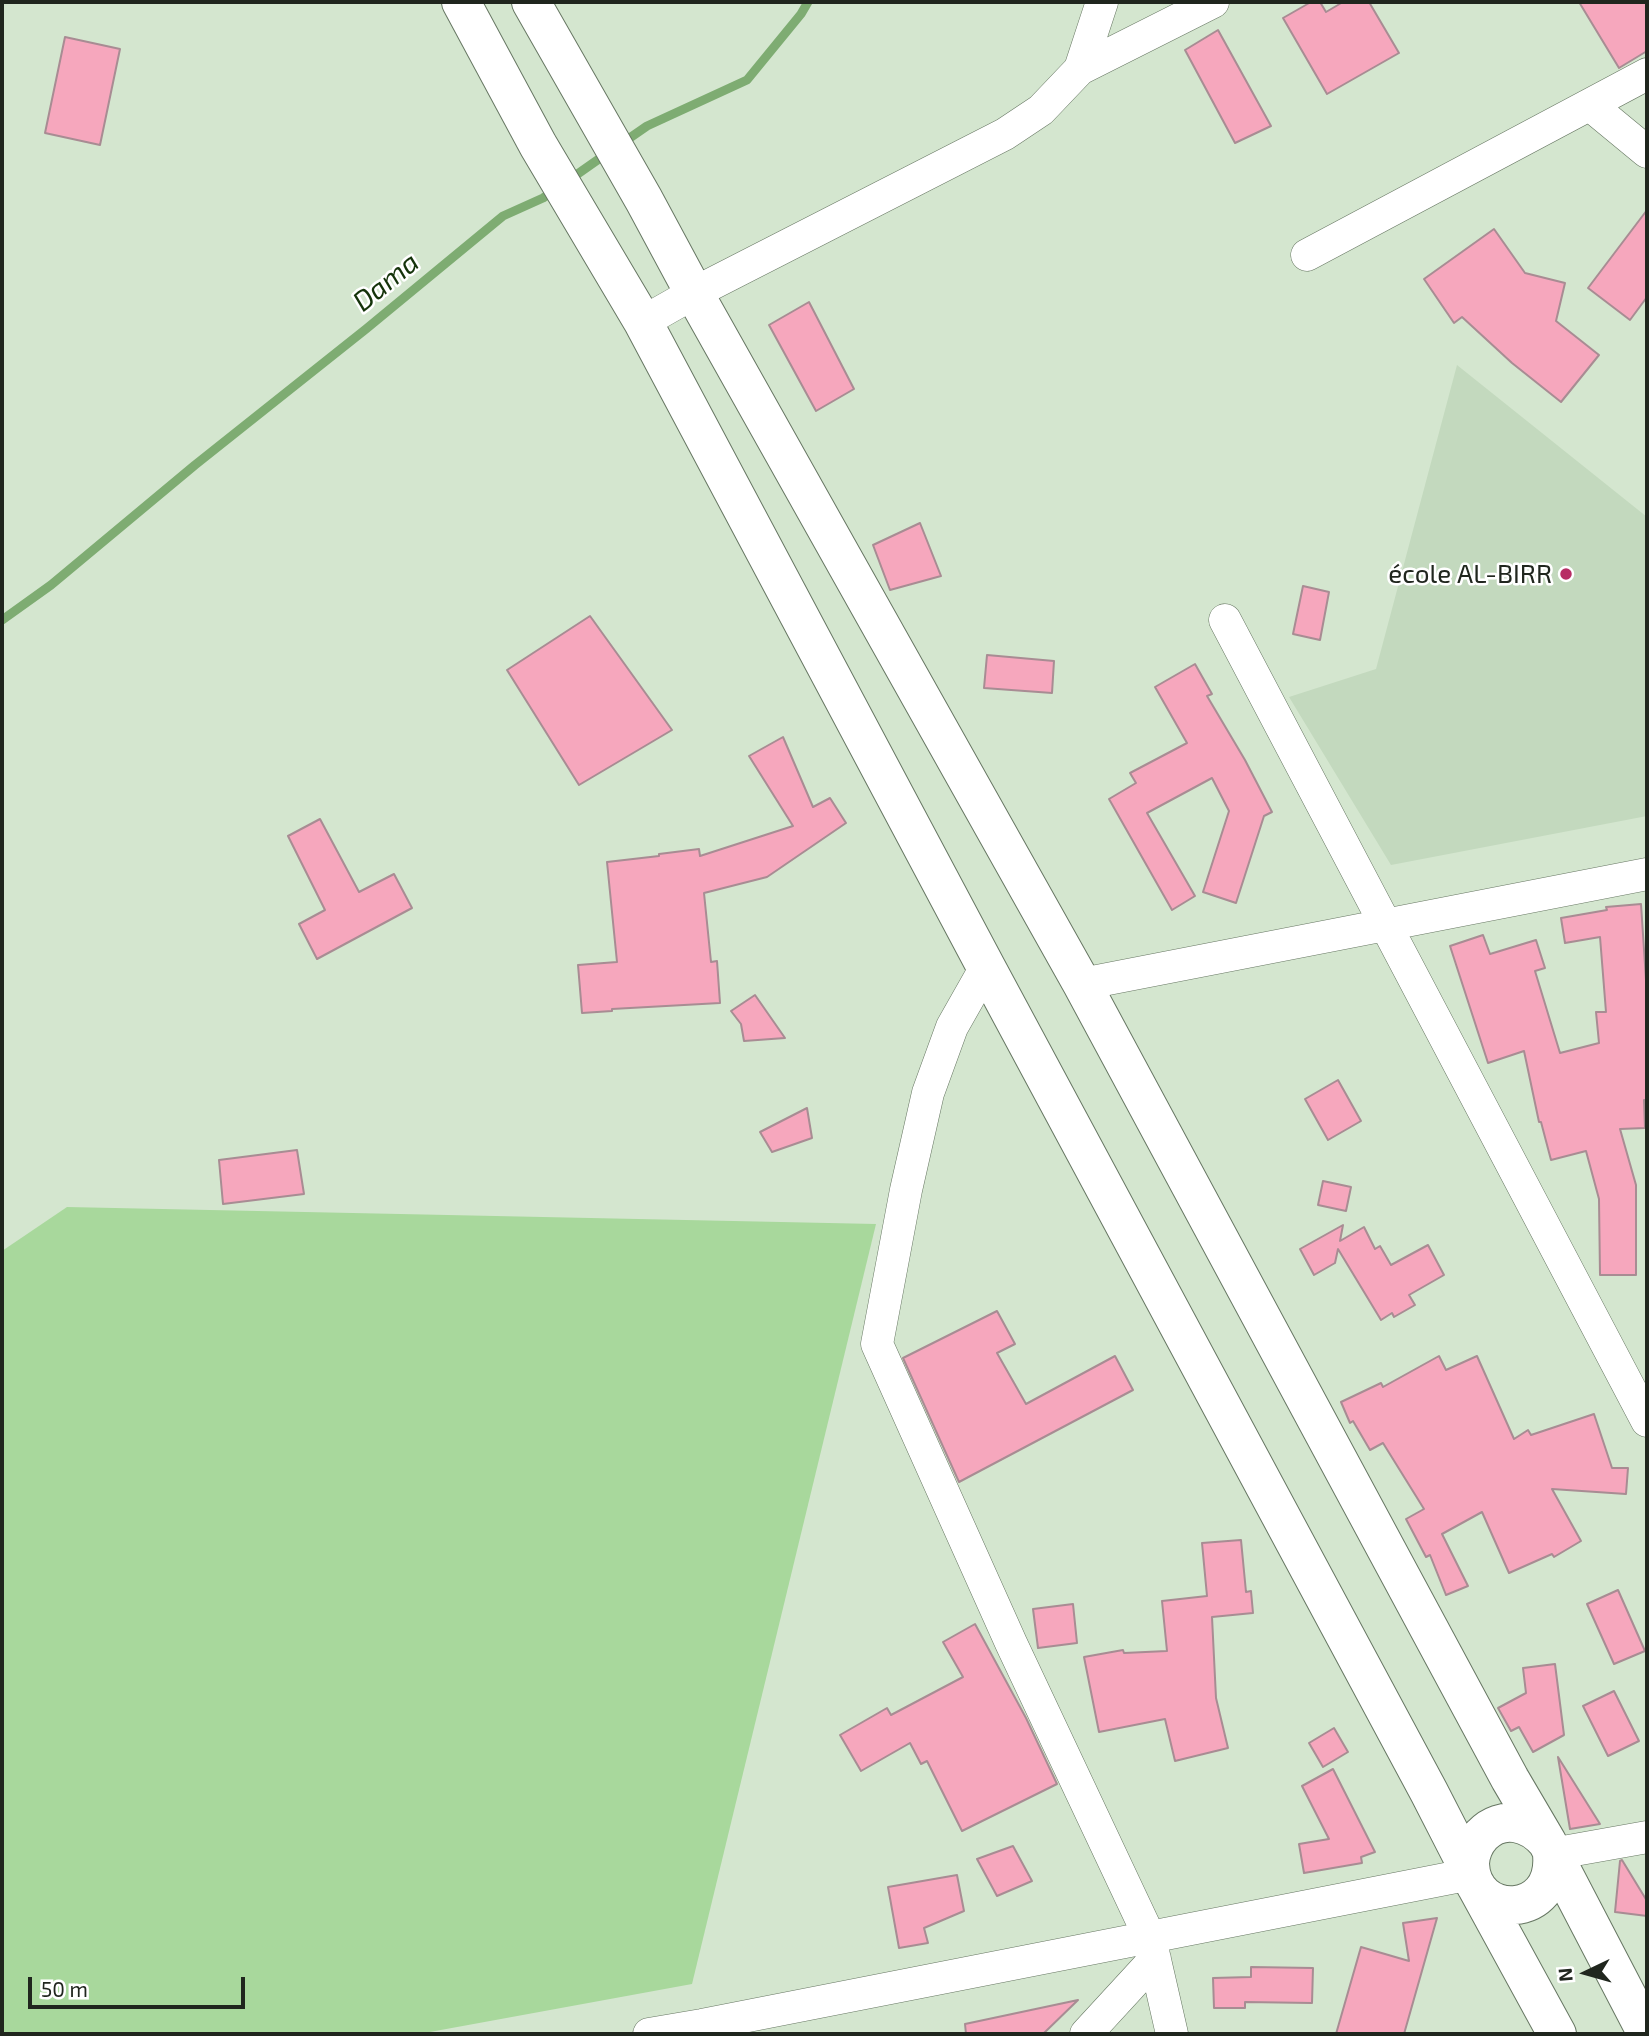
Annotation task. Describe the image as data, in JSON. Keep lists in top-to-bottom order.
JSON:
{
  "water": ["Dama"],
  "places": ["école AL-BIRR"],
  "scale_bar": "50 m",
  "north": "left"
}
